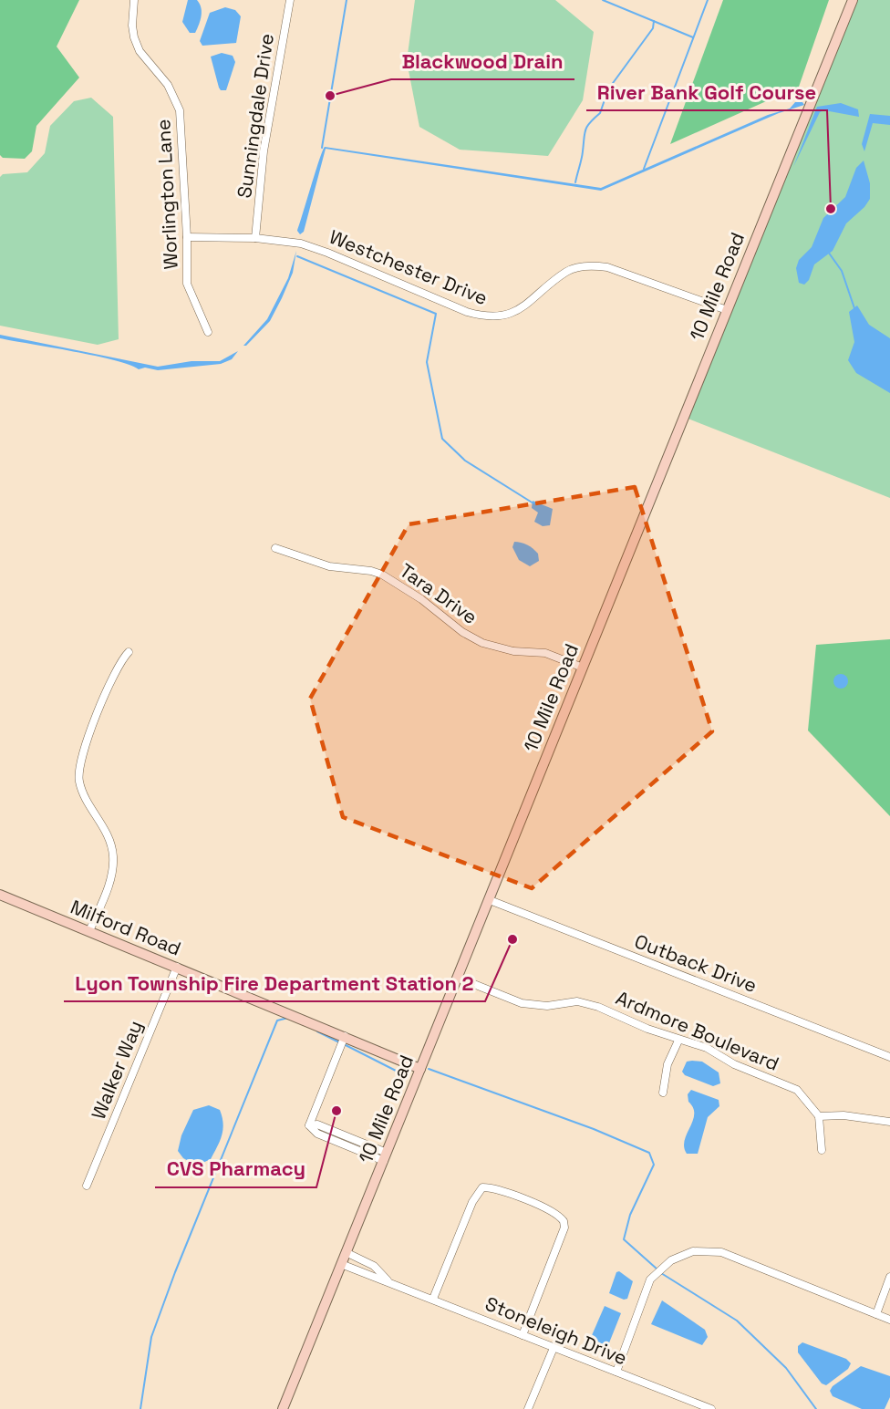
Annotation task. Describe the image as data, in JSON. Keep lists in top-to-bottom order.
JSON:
{
  "streets": {
    "main road": ["10 Mile Road", "Milford Road"],
    "street": [
      "Sunningdale Drive",
      "Worlington Lane",
      "Westchester Drive",
      "Tara Drive",
      "Outback Drive",
      "Ardmore Boulevard",
      "Walker Way",
      "Stoneleigh Drive"
    ]
  },
  "crossings": [
    ["Sunningdale Drive", "Westchester Drive"],
    ["Worlington Lane", "Westchester Drive"],
    ["Westchester Drive", "10 Mile Road"],
    ["10 Mile Road", "Tara Drive"],
    ["10 Mile Road", "Milford Road"],
    ["10 Mile Road", "Outback Drive"],
    ["10 Mile Road", "Ardmore Boulevard"],
    ["10 Mile Road", "Stoneleigh Drive"],
    ["Milford Road", "Walker Way"]
  ],
  "places": [
    "Blackwood Drain",
    "River Bank Golf Course",
    "Lyon Township Fire Department Station 2",
    "CVS Pharmacy"
  ]
}
